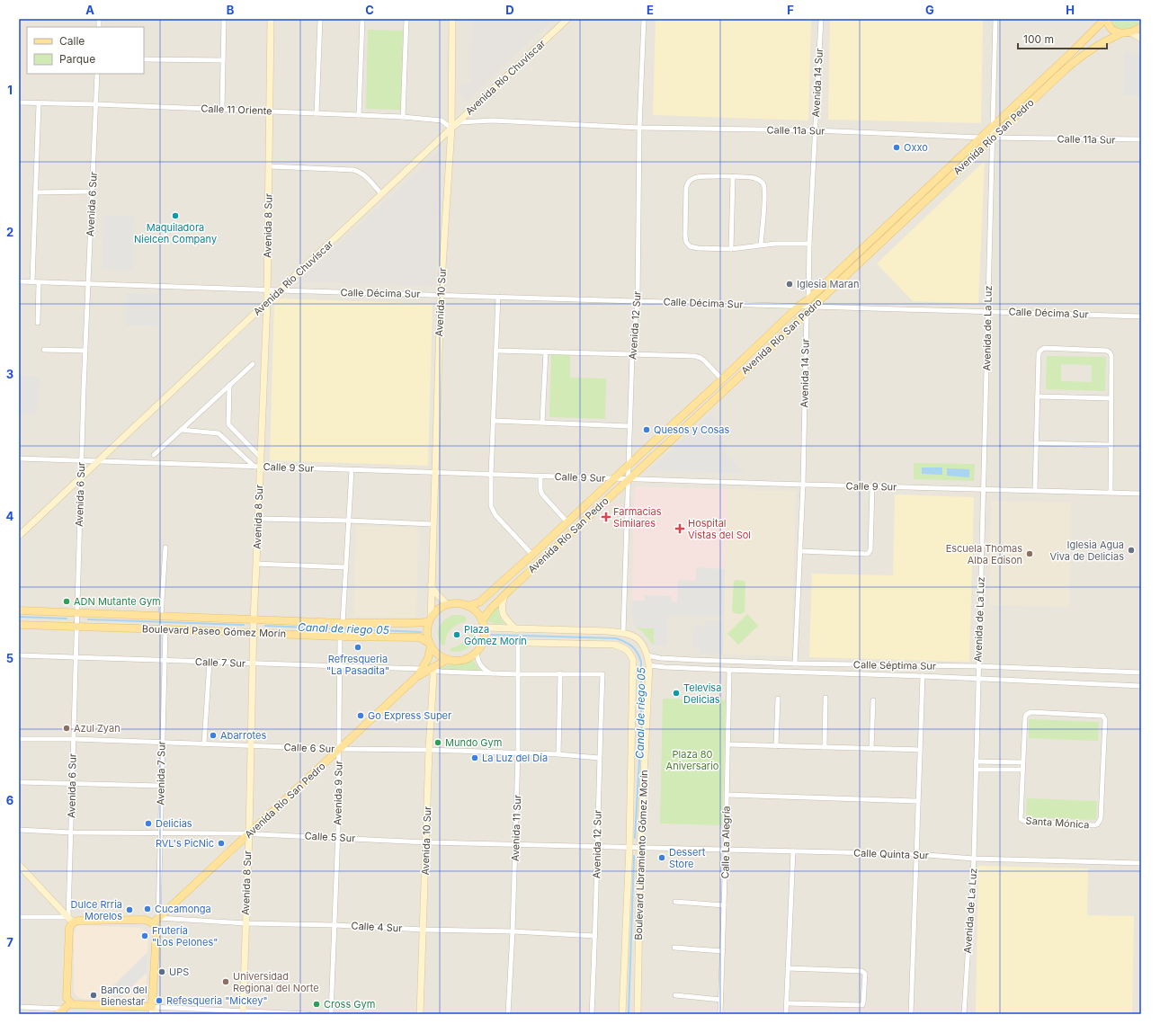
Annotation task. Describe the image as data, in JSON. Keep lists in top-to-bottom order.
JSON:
{
  "streets": {
    "main road": [
      "Avenida Río Chuviscar",
      "Avenida Río San Pedro",
      "Avenida 6 Sur",
      "Avenida 8 Sur",
      "Avenida 10 Sur",
      "Boulevard Paseo Gómez Morín",
      "Boulevard Libramiento Gómez Morín"
    ],
    "street": [
      "Avenida 14 Sur",
      "Calle 11 Oriente",
      "Calle 11a Sur",
      "Calle Décima Sur",
      "Avenida 12 Sur",
      "Avenida de La Luz",
      "Calle 9 Sur",
      "Calle 7 Sur",
      "Calle Séptima Sur",
      "Calle 6 Sur",
      "Avenida 7 Sur",
      "Avenida 9 Sur",
      "Santa Mónica",
      "Avenida 11 Sur",
      "Calle 5 Sur",
      "Calle La Alegría",
      "Calle Quinta Sur",
      "Calle 4 Sur"
    ]
  },
  "crossings": [
    ["Avenida Río Chuviscar", "Calle 11 Oriente"],
    ["Avenida Río Chuviscar", "Calle 11a Sur"],
    ["Avenida Río Chuviscar", "Avenida 6 Sur"],
    ["Avenida Río Chuviscar", "Avenida 8 Sur"],
    ["Avenida Río Chuviscar", "Calle Décima Sur"],
    ["Avenida Río Chuviscar", "Avenida 10 Sur"],
    ["Avenida Río Chuviscar", "Calle 9 Sur"],
    ["Avenida 14 Sur", "Calle 11a Sur"],
    ["Avenida 14 Sur", "Avenida Río San Pedro"],
    ["Avenida 14 Sur", "Calle Décima Sur"],
    ["Avenida 14 Sur", "Calle 9 Sur"],
    ["Avenida 14 Sur", "Calle Séptima Sur"],
    ["Calle 11 Oriente", "Calle 11a Sur"],
    ["Calle 11 Oriente", "Avenida 6 Sur"],
    ["Calle 11 Oriente", "Avenida 8 Sur"],
    ["Calle 11 Oriente", "Avenida 10 Sur"],
    ["Calle 11a Sur", "Avenida Río San Pedro"],
    ["Calle 11a Sur", "Avenida 10 Sur"],
    ["Calle 11a Sur", "Avenida 12 Sur"],
    ["Calle 11a Sur", "Avenida de La Luz"],
    ["Avenida Río San Pedro", "Avenida 8 Sur"],
    ["Avenida Río San Pedro", "Calle Décima Sur"],
    ["Avenida Río San Pedro", "Avenida 10 Sur"],
    ["Avenida Río San Pedro", "Avenida 12 Sur"],
    ["Avenida Río San Pedro", "Avenida de La Luz"],
    ["Avenida Río San Pedro", "Calle 9 Sur"],
    ["Avenida Río San Pedro", "Boulevard Paseo Gómez Morín"],
    ["Avenida Río San Pedro", "Calle 7 Sur"],
    ["Avenida Río San Pedro", "Calle 6 Sur"],
    ["Avenida Río San Pedro", "Avenida 7 Sur"],
    ["Avenida Río San Pedro", "Avenida 9 Sur"],
    ["Avenida Río San Pedro", "Calle 5 Sur"],
    ["Avenida Río San Pedro", "Boulevard Libramiento Gómez Morín"],
    ["Avenida Río San Pedro", "Calle 4 Sur"],
    ["Avenida 6 Sur", "Calle Décima Sur"],
    ["Avenida 6 Sur", "Calle 9 Sur"],
    ["Avenida 6 Sur", "Boulevard Paseo Gómez Morín"],
    ["Avenida 6 Sur", "Calle 7 Sur"],
    ["Avenida 6 Sur", "Calle 6 Sur"],
    ["Avenida 6 Sur", "Calle 5 Sur"],
    ["Avenida 8 Sur", "Calle Décima Sur"],
    ["Avenida 8 Sur", "Calle 9 Sur"],
    ["Avenida 8 Sur", "Boulevard Paseo Gómez Morín"],
    ["Avenida 8 Sur", "Calle 7 Sur"],
    ["Avenida 8 Sur", "Calle 6 Sur"],
    ["Avenida 8 Sur", "Calle 5 Sur"],
    ["Avenida 8 Sur", "Calle 4 Sur"],
    ["Calle Décima Sur", "Avenida 10 Sur"],
    ["Calle Décima Sur", "Avenida 12 Sur"],
    ["Calle Décima Sur", "Avenida de La Luz"],
    ["Avenida 10 Sur", "Calle 9 Sur"],
    ["Avenida 10 Sur", "Boulevard Paseo Gómez Morín"],
    ["Avenida 10 Sur", "Calle 6 Sur"],
    ["Avenida 10 Sur", "Calle 5 Sur"],
    ["Avenida 10 Sur", "Boulevard Libramiento Gómez Morín"],
    ["Avenida 10 Sur", "Calle 4 Sur"],
    ["Avenida 12 Sur", "Calle 9 Sur"],
    ["Avenida 12 Sur", "Calle 6 Sur"],
    ["Avenida 12 Sur", "Calle 5 Sur"],
    ["Avenida 12 Sur", "Boulevard Libramiento Gómez Morín"],
    ["Avenida 12 Sur", "Calle 4 Sur"],
    ["Avenida de La Luz", "Calle 9 Sur"],
    ["Avenida de La Luz", "Calle Séptima Sur"],
    ["Avenida de La Luz", "Calle Quinta Sur"],
    ["Boulevard Paseo Gómez Morín", "Avenida 7 Sur"],
    ["Boulevard Paseo Gómez Morín", "Avenida 9 Sur"],
    ["Boulevard Paseo Gómez Morín", "Boulevard Libramiento Gómez Morín"],
    ["Calle 7 Sur", "Avenida 7 Sur"],
    ["Calle 7 Sur", "Avenida 9 Sur"],
    ["Calle Séptima Sur", "Calle La Alegría"],
    ["Calle Séptima Sur", "Boulevard Libramiento Gómez Morín"],
    ["Calle 6 Sur", "Avenida 7 Sur"],
    ["Calle 6 Sur", "Avenida 9 Sur"],
    ["Calle 6 Sur", "Avenida 11 Sur"],
    ["Avenida 7 Sur", "Calle 5 Sur"],
    ["Avenida 7 Sur", "Calle 4 Sur"],
    ["Avenida 9 Sur", "Calle 5 Sur"],
    ["Avenida 9 Sur", "Calle 4 Sur"],
    ["Avenida 11 Sur", "Calle 5 Sur"],
    ["Avenida 11 Sur", "Boulevard Libramiento Gómez Morín"],
    ["Avenida 11 Sur", "Calle 4 Sur"],
    ["Calle 5 Sur", "Calle Quinta Sur"],
    ["Calle 5 Sur", "Boulevard Libramiento Gómez Morín"],
    ["Calle La Alegría", "Calle Quinta Sur"],
    ["Calle Quinta Sur", "Boulevard Libramiento Gómez Morín"]
  ],
  "water": ["Canal de riego 05"],
  "parks": ["Plaza 80 Aniversario"],
  "places": {
    "other": [
      "Oxxo",
      "Maquiladora Nielcen Company",
      "Iglesia Maran",
      "Quesos y Cosas",
      "Iglesia Agua Viva de Delicias",
      "Escuela Thomas Alba Edison",
      "ADN Mutante Gym",
      "Plaza Gómez Morín",
      "Refresqueria \"La Pasadita\"",
      "Televisa Delicias",
      "Go Express Super",
      "Azul Zyan",
      "Abarrotes",
      "Mundo Gym",
      "La Luz del Día",
      "Delicias",
      "RVL's PicNic",
      "Dessert Store",
      "Cucamonga",
      "Dulce Rrria Morelos",
      "Frutería \"Los Pelones\"",
      "UPS",
      "Universidad Regional del Norte",
      "Banco del Bienestar",
      "Refesqueria \"Mickey\"",
      "Cross Gym"
    ],
    "health": ["Farmacias Similares", "Hospital Vistas del Sol"]
  },
  "legend": ["Calle", "Parque"],
  "scale_bar": "100 m",
  "grid": {
    "columns": [
      "A",
      "B",
      "C",
      "D",
      "E",
      "F",
      "G",
      "H"
    ],
    "rows": [
      "1",
      "2",
      "3",
      "4",
      "5",
      "6",
      "7"
    ]
  }
}
